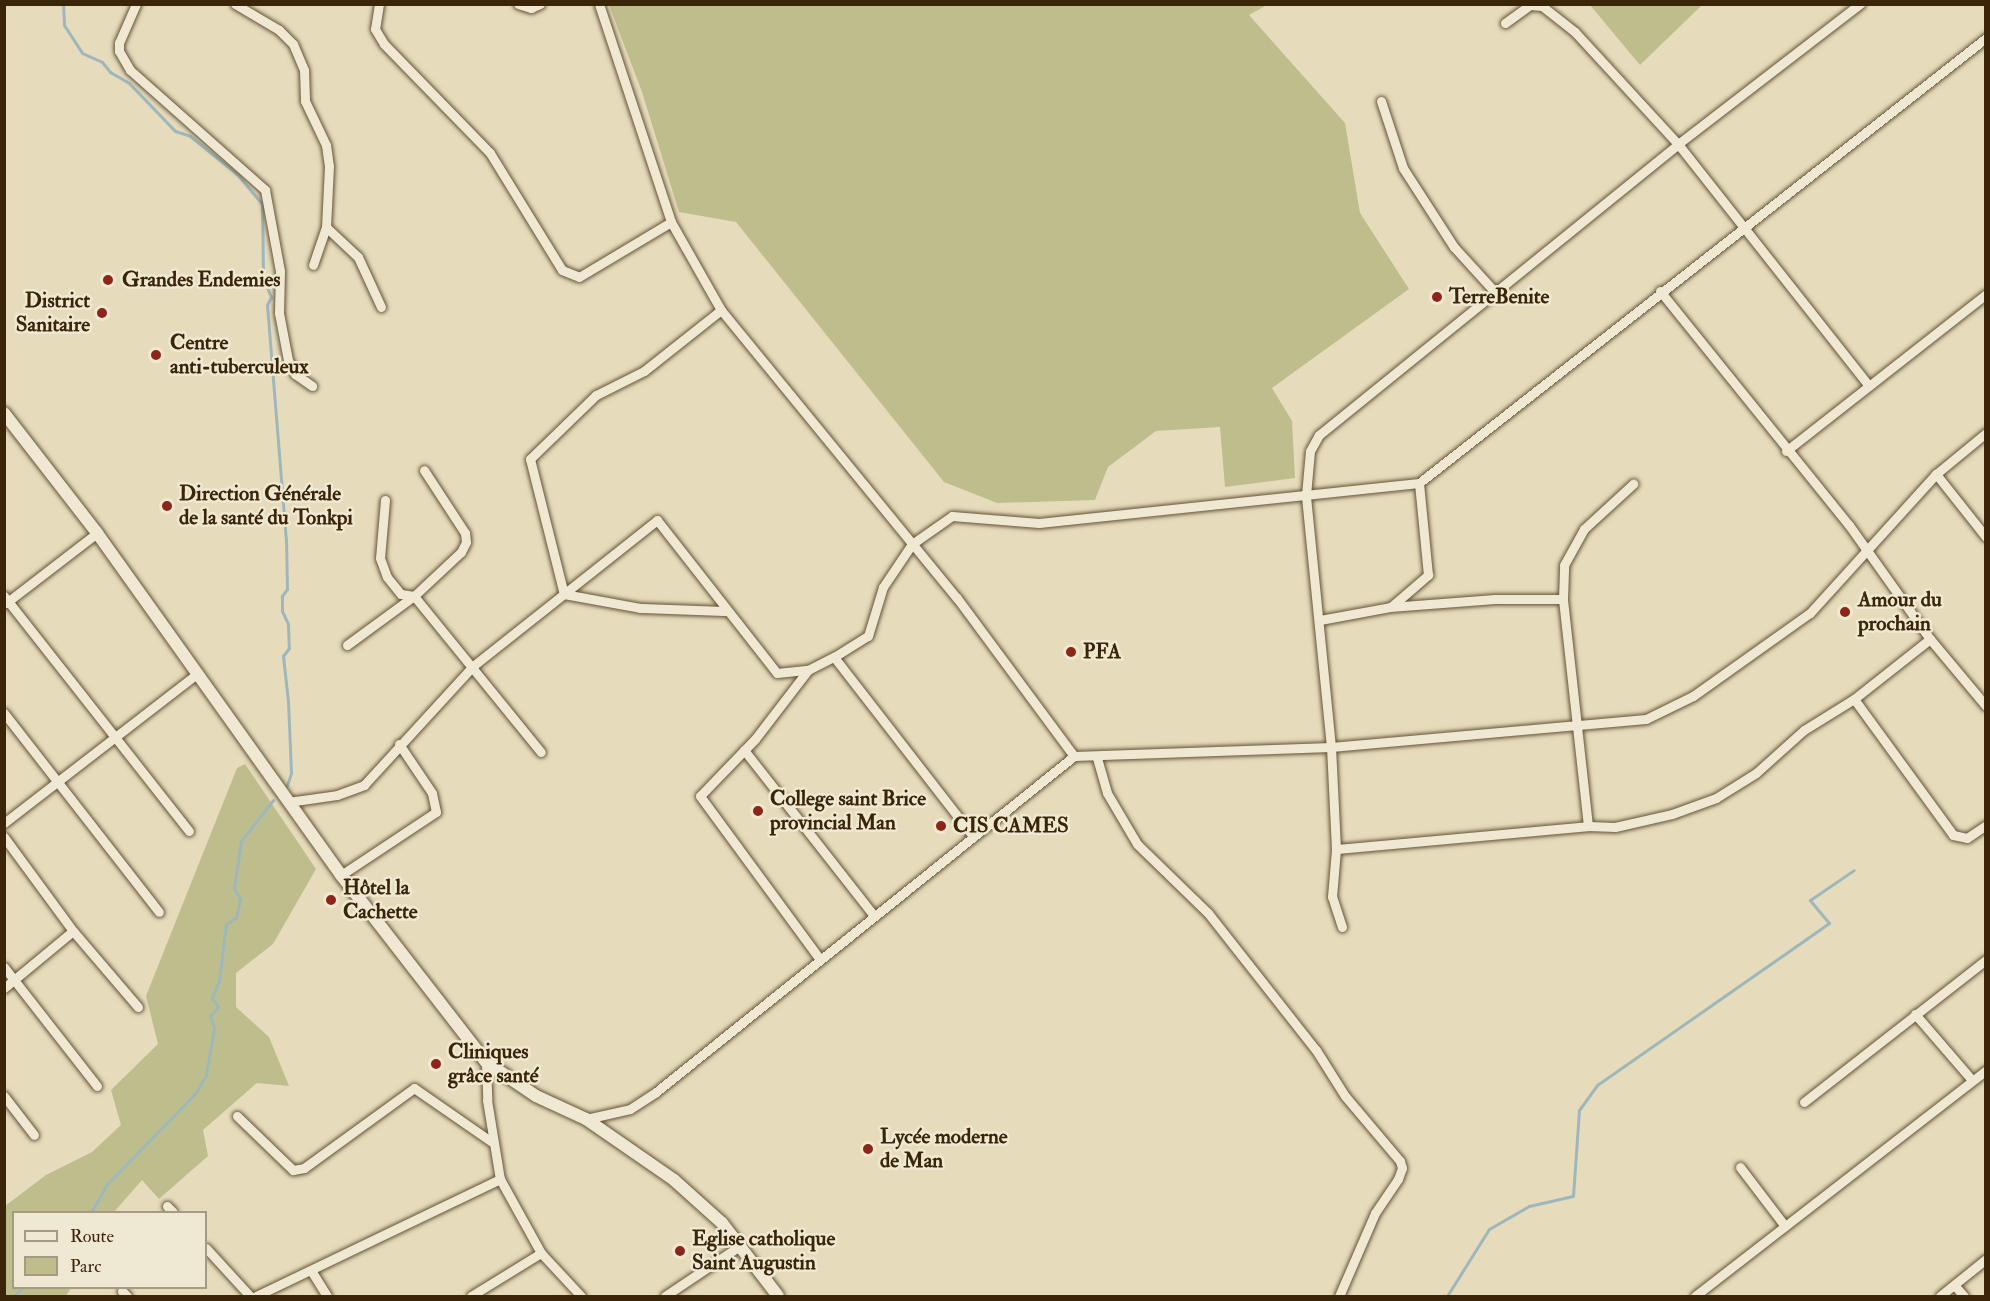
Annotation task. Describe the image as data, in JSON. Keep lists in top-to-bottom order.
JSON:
{
  "places": [
    "Grandes Endemies",
    "TerreBenite",
    "District Sanitaire",
    "Centre anti-tuberculeux",
    "Direction Générale de la santé du Tonkpi",
    "Amour du prochain",
    "PFA",
    "College saint Brice provincial Man",
    "CIS CAMES",
    "Hôtel la Cachette",
    "Cliniques grâce santé",
    "Lycée moderne de Man",
    "Eglise catholique Saint Augustin"
  ],
  "legend": ["Route", "Parc"]
}
